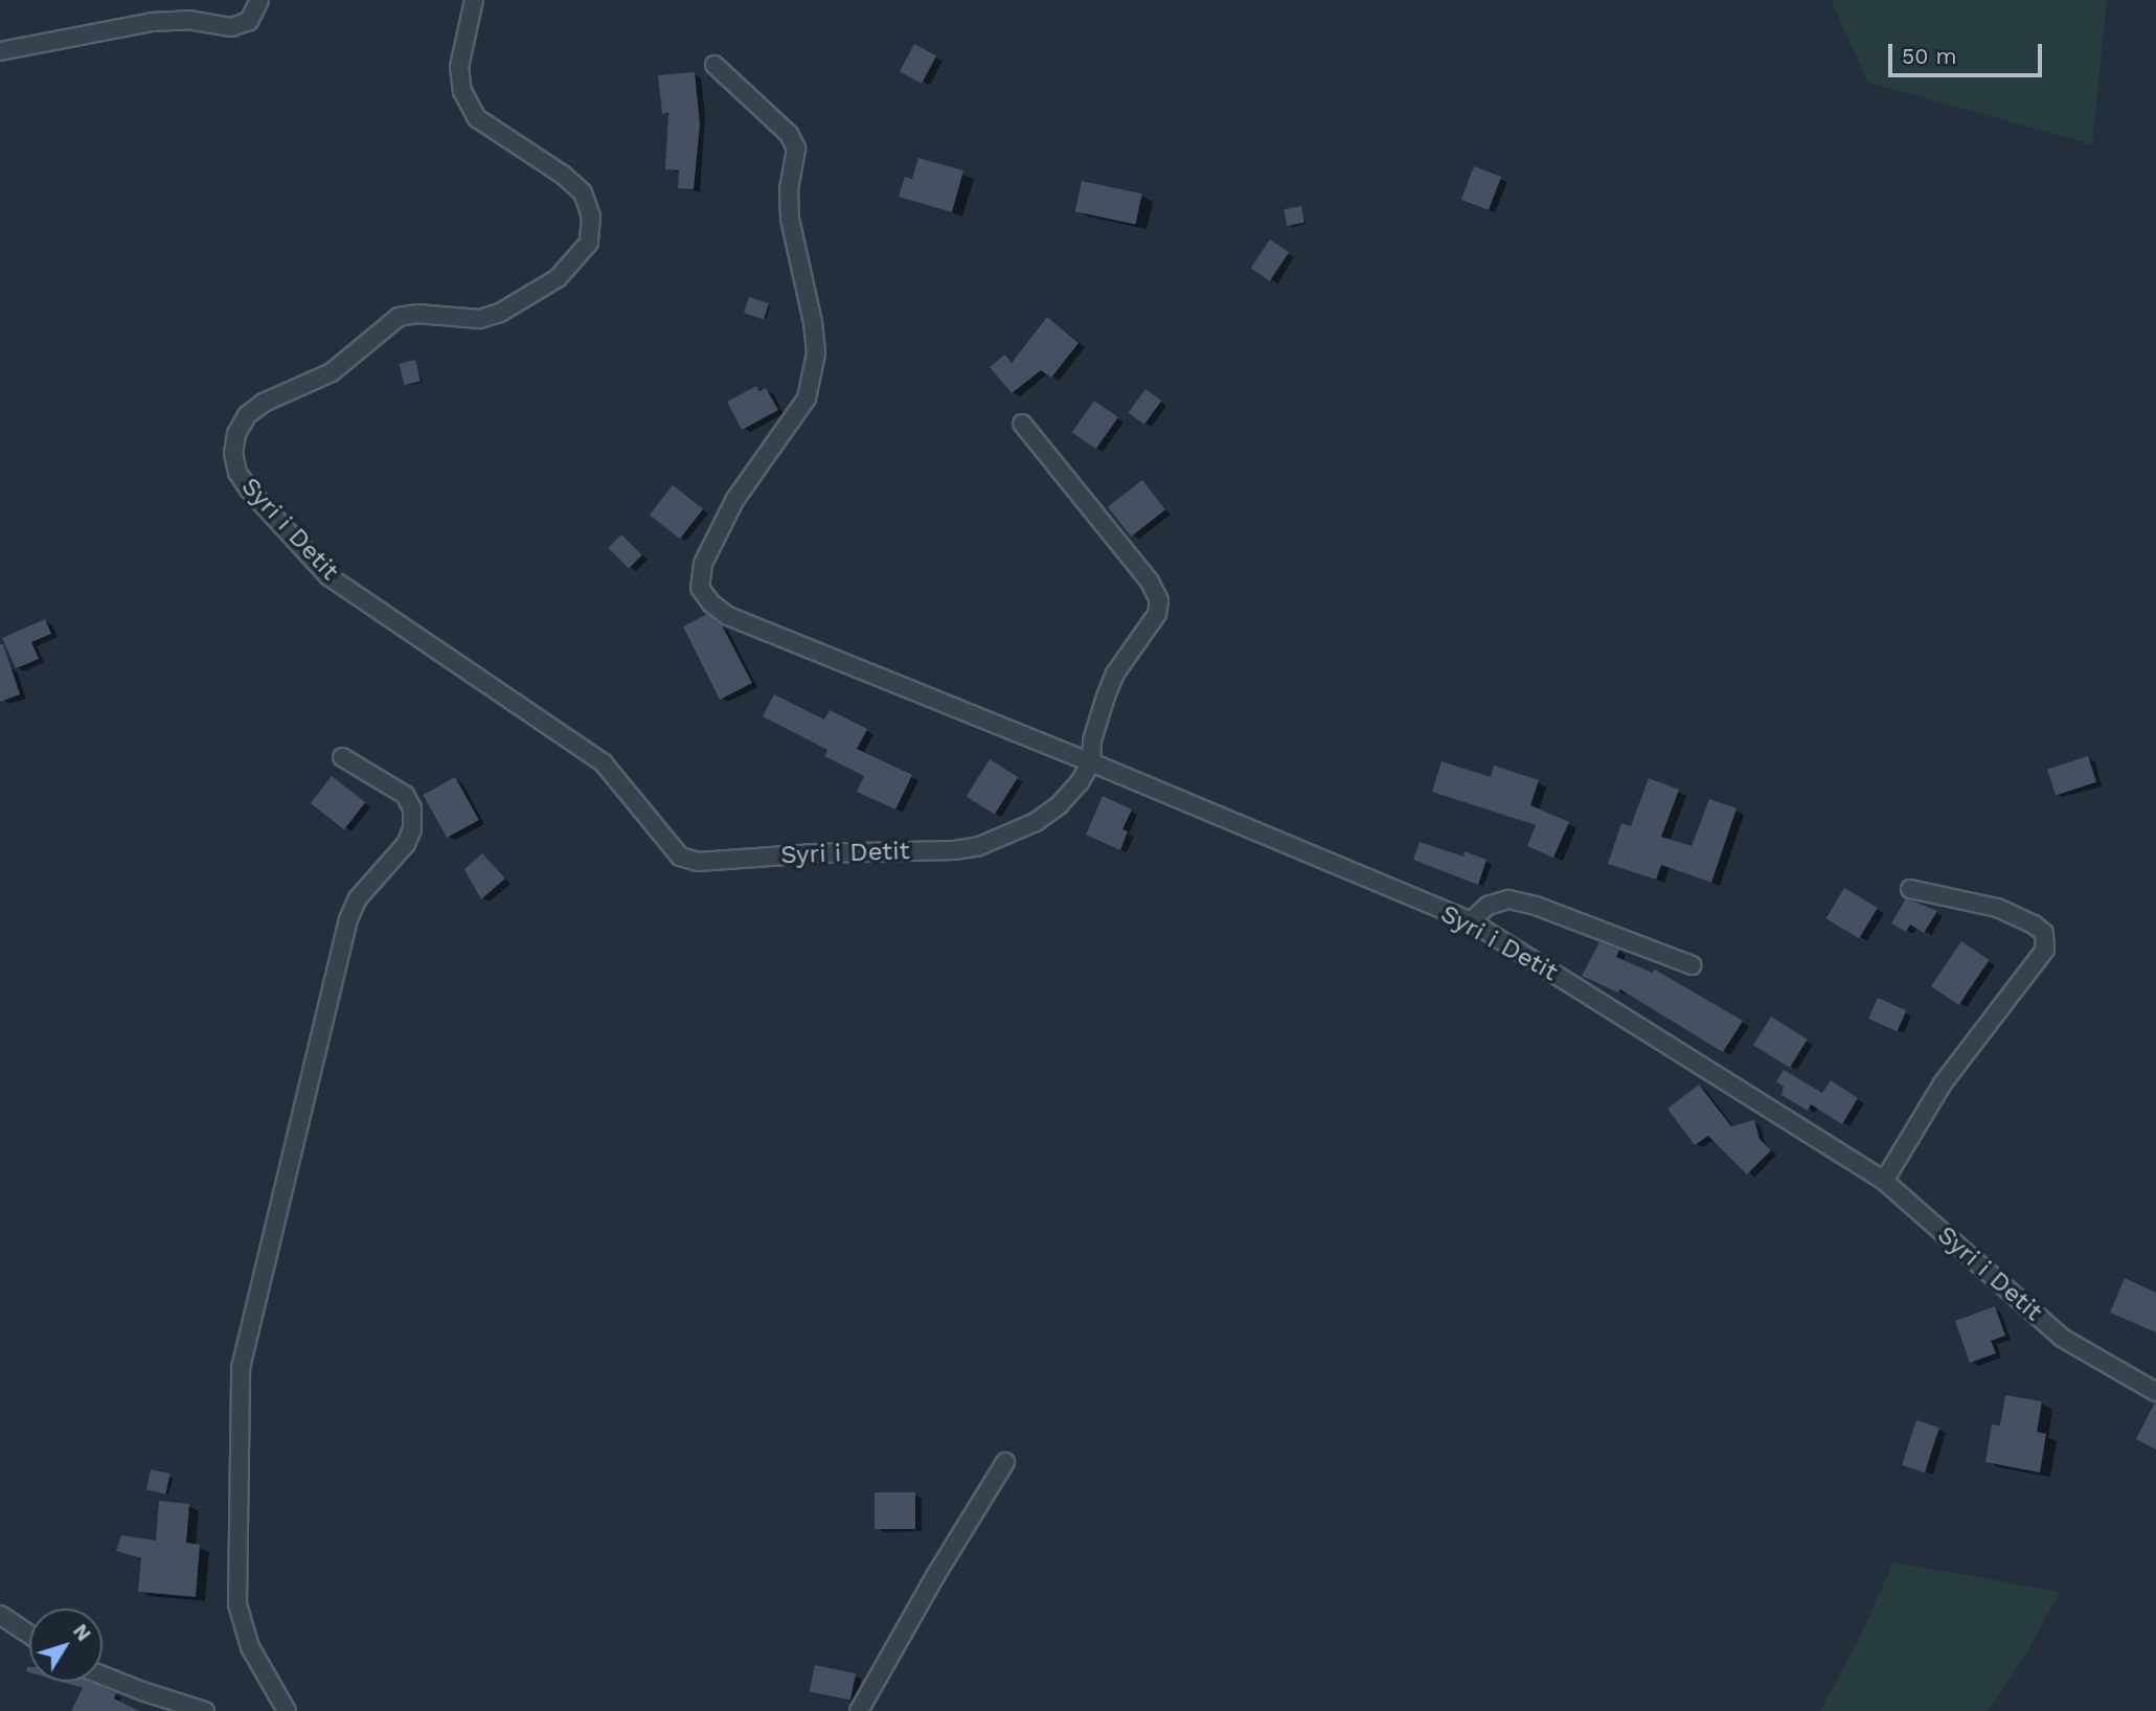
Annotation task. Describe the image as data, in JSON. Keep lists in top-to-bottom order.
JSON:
{
  "streets": {
    "street": ["Syri i Detit"]
  },
  "scale_bar": "50 m",
  "north": "top right"
}
